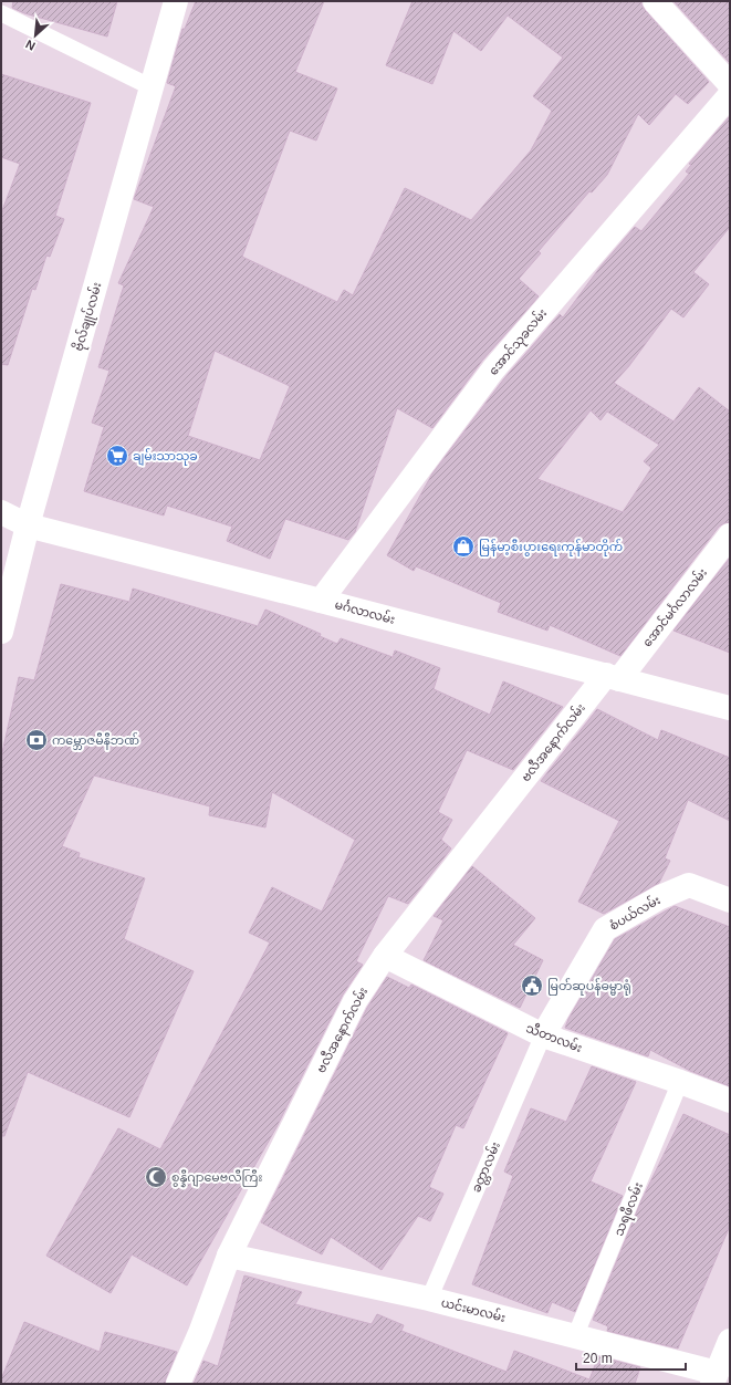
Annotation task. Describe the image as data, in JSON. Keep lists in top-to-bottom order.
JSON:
{
  "streets": {
    "street": [
      "ဗိုလ်ချုပ်လမ်း",
      "အောင်သုခလမ်း",
      "အောင်မင်္ဂလာလမ်း",
      "မင်္ဂလာလမ်း",
      "ဗလီအနောက်လမ်း",
      "စံပယ်လမ်း",
      "သီတာလမ်း",
      "ယင်းမာလမ်း"
    ],
    "lane": ["ခတ္တာလမ်း", "သရဖီလမ်း"]
  },
  "crossings": [
    ["ဗိုလ်ချုပ်လမ်း", "မင်္ဂလာလမ်း"],
    ["အောင်သုခလမ်း", "မင်္ဂလာလမ်း"],
    ["အောင်မင်္ဂလာလမ်း", "မင်္ဂလာလမ်း"],
    ["အောင်မင်္ဂလာလမ်း", "ဗလီအနောက်လမ်း"],
    ["မင်္ဂလာလမ်း", "ဗလီအနောက်လမ်း"],
    ["ဗလီအနောက်လမ်း", "သီတာလမ်း"],
    ["ဗလီအနောက်လမ်း", "ယင်းမာလမ်း"],
    ["စံပယ်လမ်း", "သီတာလမ်း"],
    ["စံပယ်လမ်း", "ခတ္တာလမ်း"],
    ["သီတာလမ်း", "ခတ္တာလမ်း"],
    ["သီတာလမ်း", "သရဖီလမ်း"],
    ["ခတ္တာလမ်း", "ယင်းမာလမ်း"],
    ["သရဖီလမ်း", "ယင်းမာလမ်း"]
  ],
  "places": {
    "supermarket": ["ချမ်းသာသုခ"],
    "shop": ["မြန်မာ့စီးပွားရေးကုန်မာတိုက်"],
    "bank": ["ကမ္ဘောဇမီနီဘဏ်"],
    "public building": ["မြတ်ဆုပန်ဓမ္မာရုံ"],
    "mosque": ["စွန္နီဂျာမေဗလီကြီး"]
  },
  "scale_bar": "20 m",
  "north": "bottom left"
}
